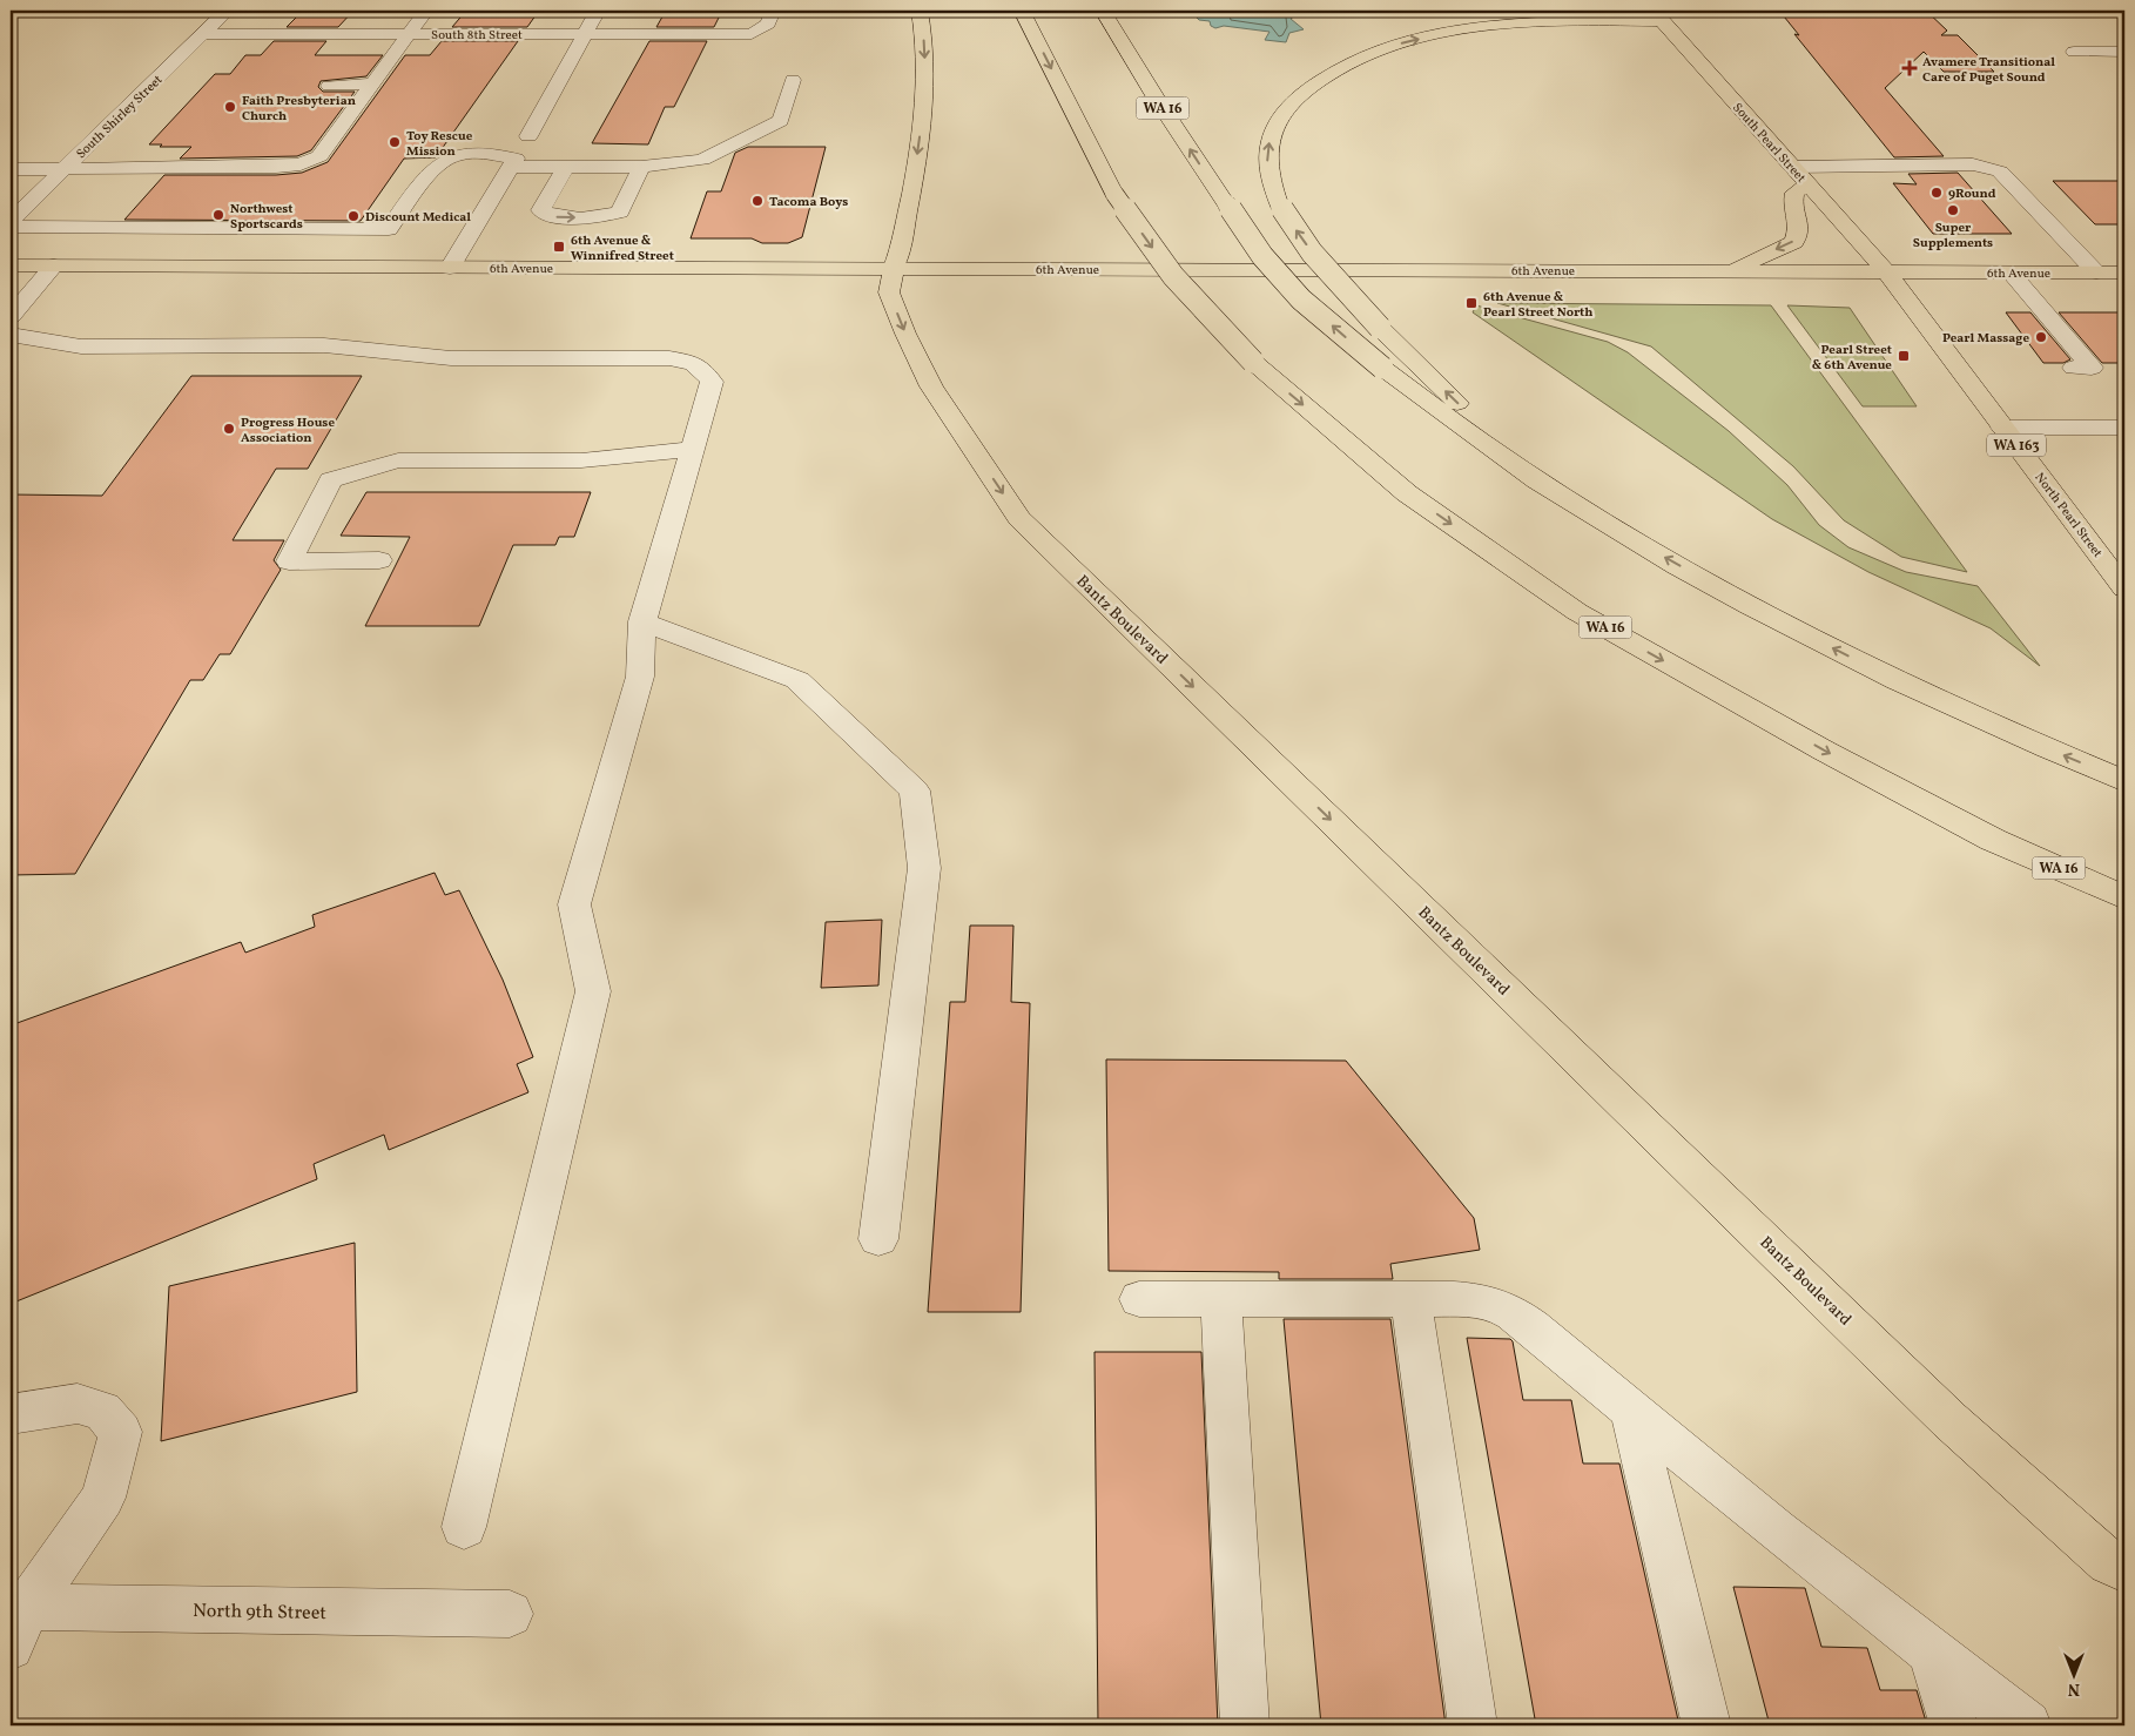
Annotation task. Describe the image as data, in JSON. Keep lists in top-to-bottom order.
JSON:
{
  "streets": {
    "main road": [
      "WA 16",
      "South Pearl Street",
      "6th Avenue",
      "WA 163",
      "North Pearl Street",
      "Bantz Boulevard"
    ],
    "street": ["South 8th Street", "South Shirley Street", "North 9th Street"]
  },
  "crossings": [
    ["South 8th Street", "South Shirley Street"],
    ["South Pearl Street", "6th Avenue"],
    ["South Pearl Street", "North Pearl Street"],
    ["6th Avenue", "North Pearl Street"],
    ["6th Avenue", "Bantz Boulevard"]
  ],
  "places": {
    "health": ["Avamere Transitional Care of Puget Sound"],
    "other": [
      "Faith Presbyterian Church",
      "Toy Rescue Mission",
      "9Round",
      "Tacoma Boys",
      "Super Supplements",
      "Northwest Sportscards",
      "Discount Medical",
      "Pearl Massage",
      "Progress House Association"
    ],
    "transit": ["6th Avenue & Winnifred Street", "6th Avenue & Pearl Street North", "Pearl Street & 6th Avenue"]
  },
  "north": "bottom"
}
